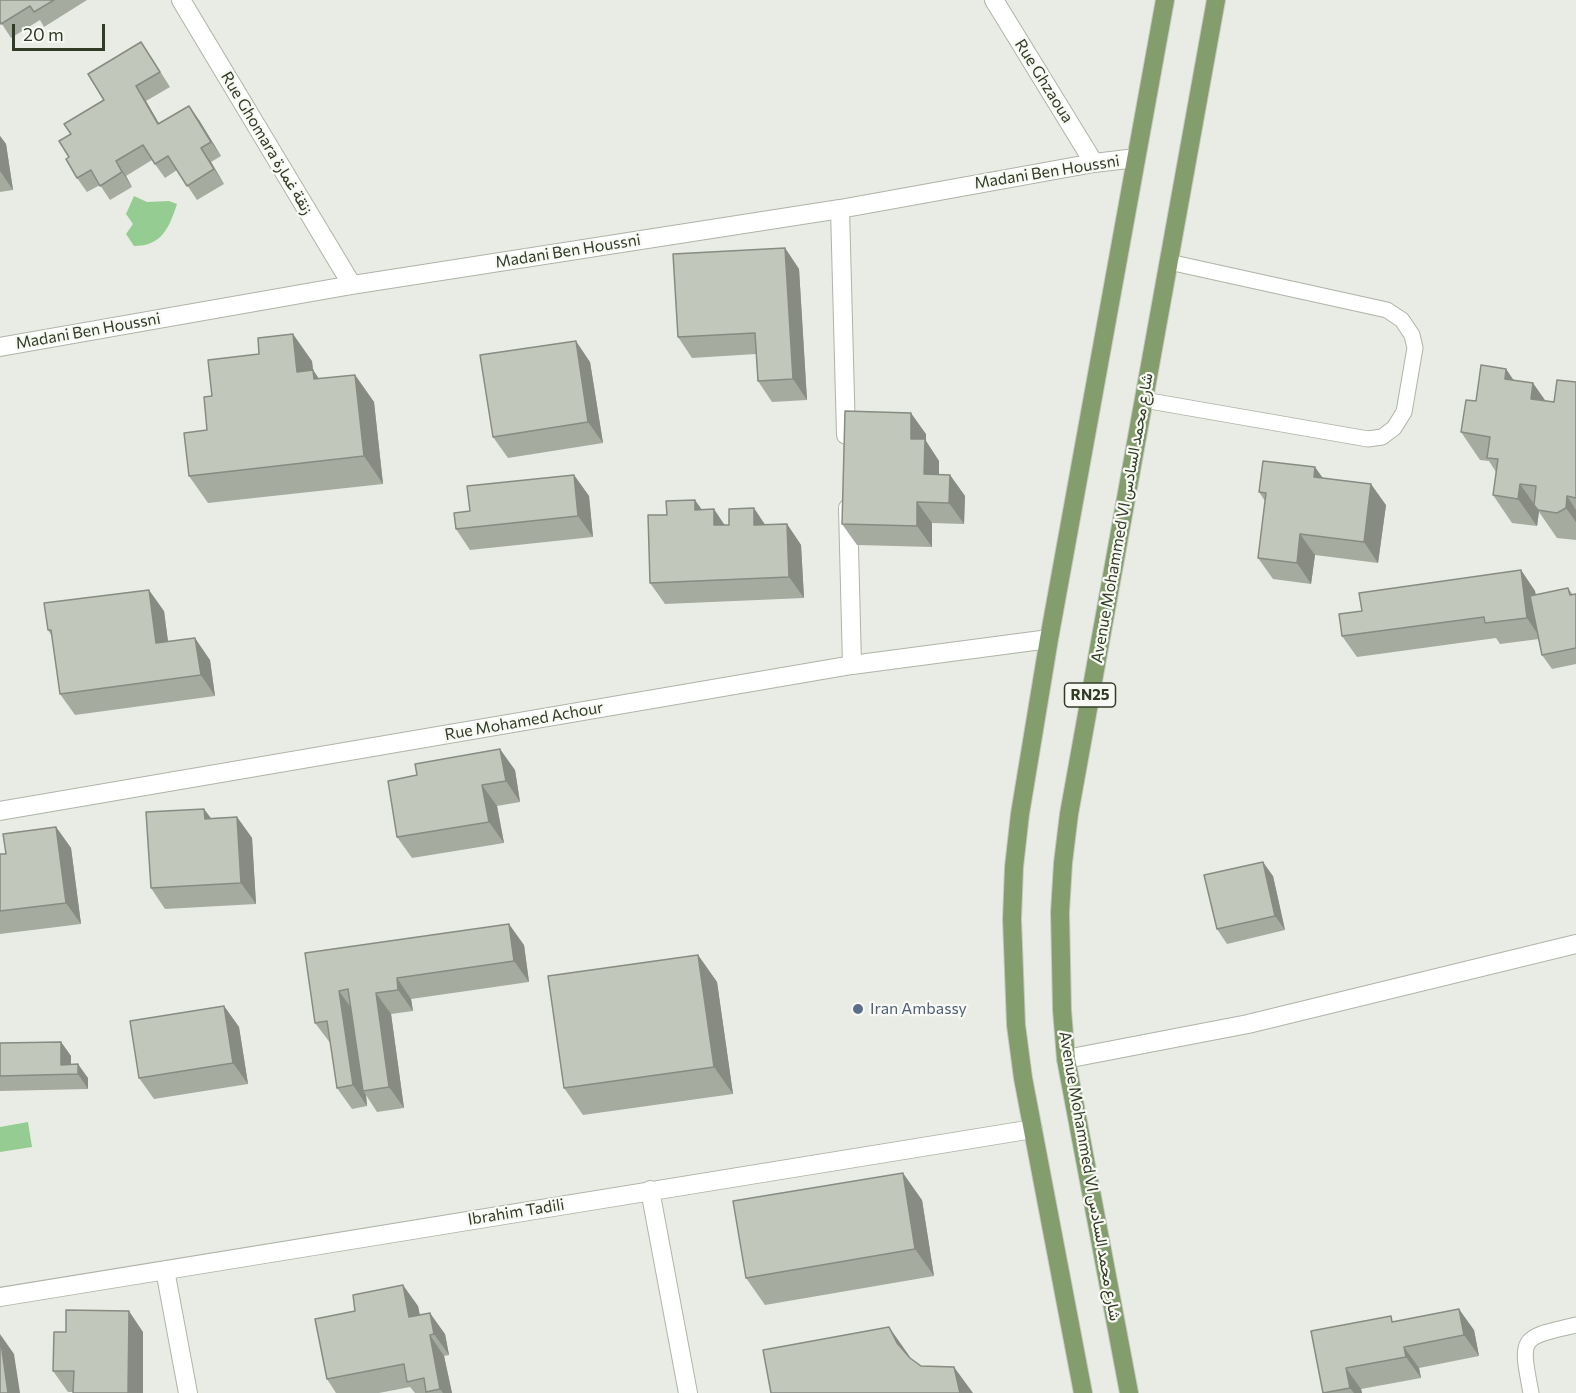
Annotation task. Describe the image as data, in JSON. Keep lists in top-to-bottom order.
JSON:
{
  "streets": {
    "main road": ["Avenue Mohammed VI شارع محمد السادس", "RN25"],
    "street": [
      "Rue Ghzaoua",
      "Rue Ghomara زنقة غمارة",
      "Madani Ben Houssni",
      "Rue Mohamed Achour",
      "Ibrahim Tadili"
    ]
  },
  "crossings": [
    ["Rue Ghzaoua", "Madani Ben Houssni"],
    ["Rue Ghomara زنقة غمارة", "Madani Ben Houssni"],
    ["Madani Ben Houssni", "RN25"],
    ["RN25", "Rue Mohamed Achour"],
    ["RN25", "Ibrahim Tadili"]
  ],
  "places": ["Iran Ambassy"],
  "scale_bar": "20 m"
}
